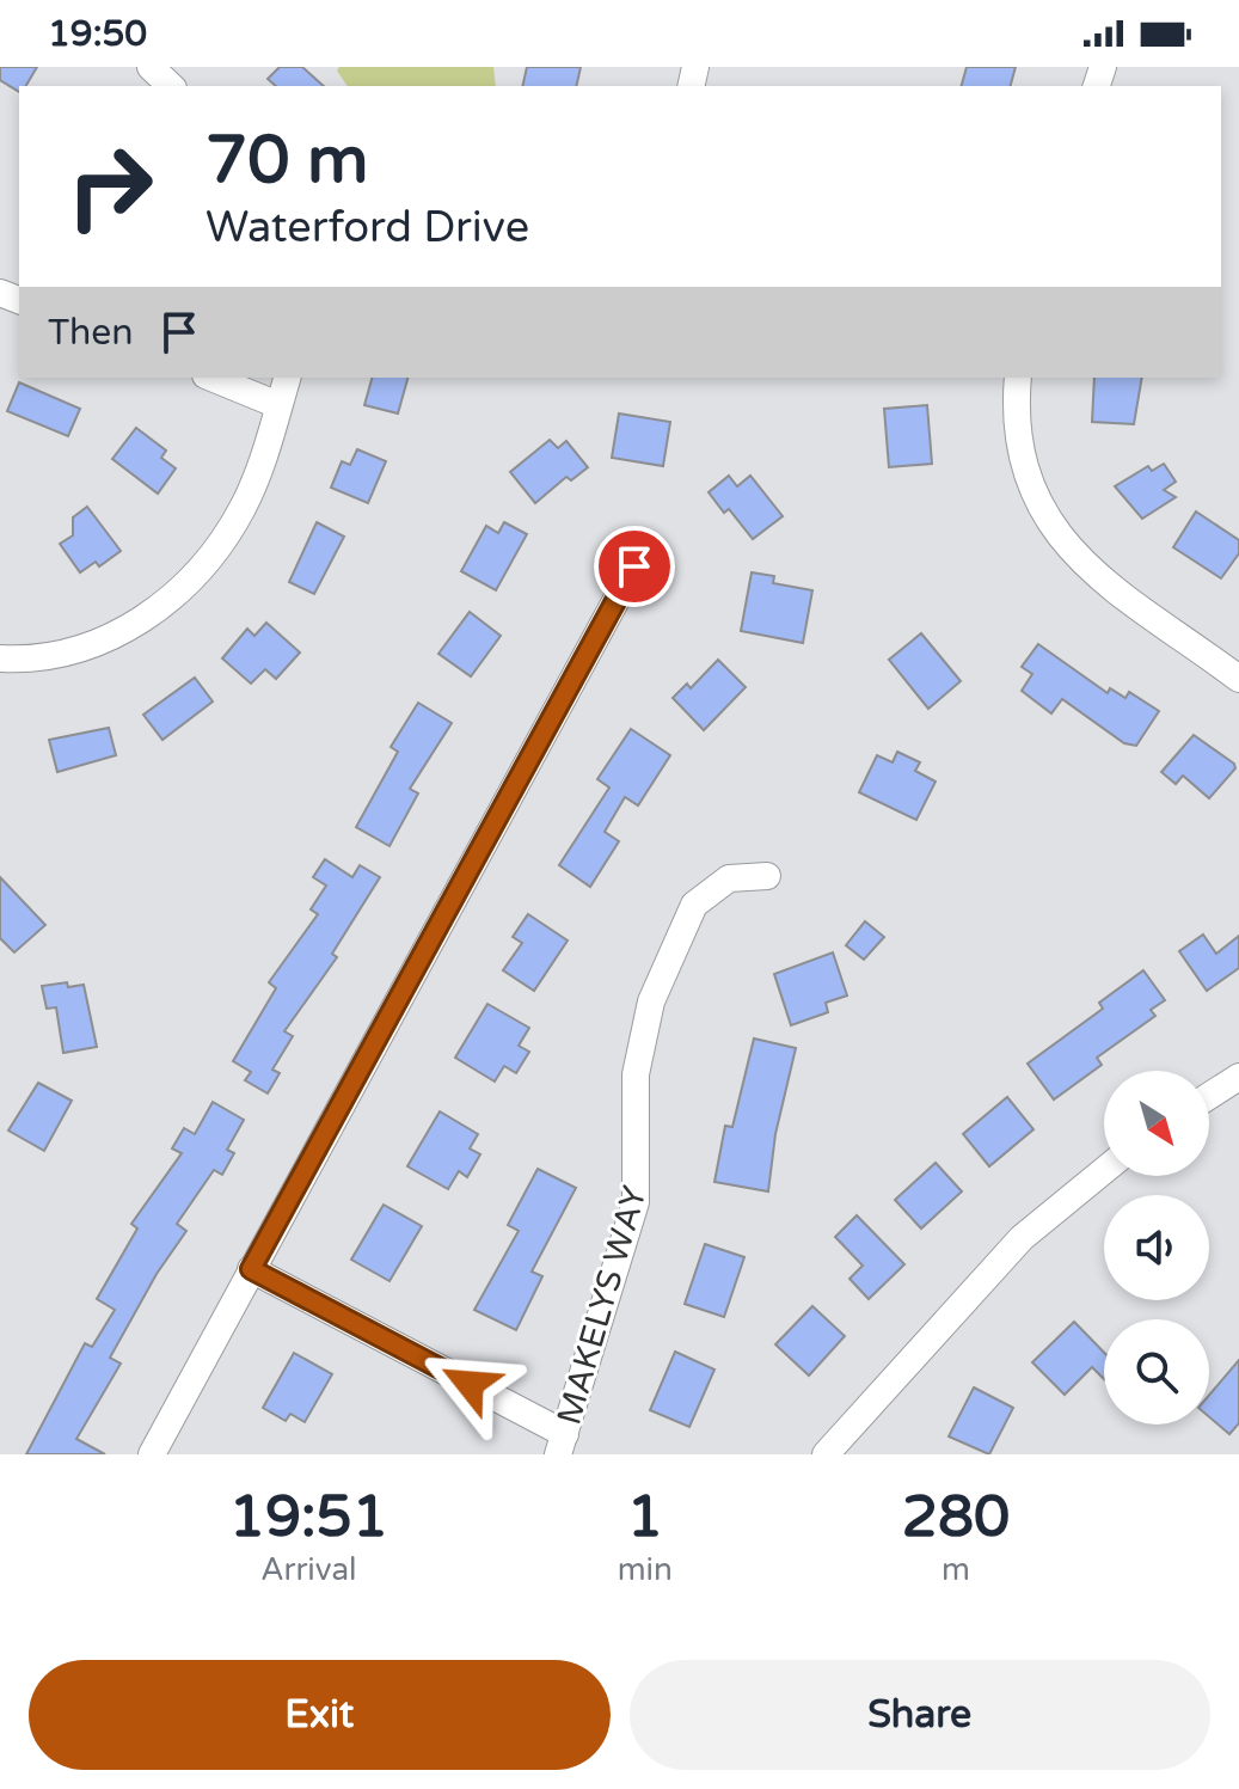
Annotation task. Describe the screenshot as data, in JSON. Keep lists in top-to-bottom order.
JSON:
{
  "streets": {
    "street": ["MAKELYS WAY"]
  },
  "north": "bottom right",
  "page": {
    "status": "19:50",
    "turn": ["70 m", "Waterford Drive"],
    "then": "Then",
    "eta": [
      "19:51",
      "Arrival",
      "1",
      "min",
      "280",
      "m"
    ],
    "buttons": ["Exit", "Share"]
  }
}
